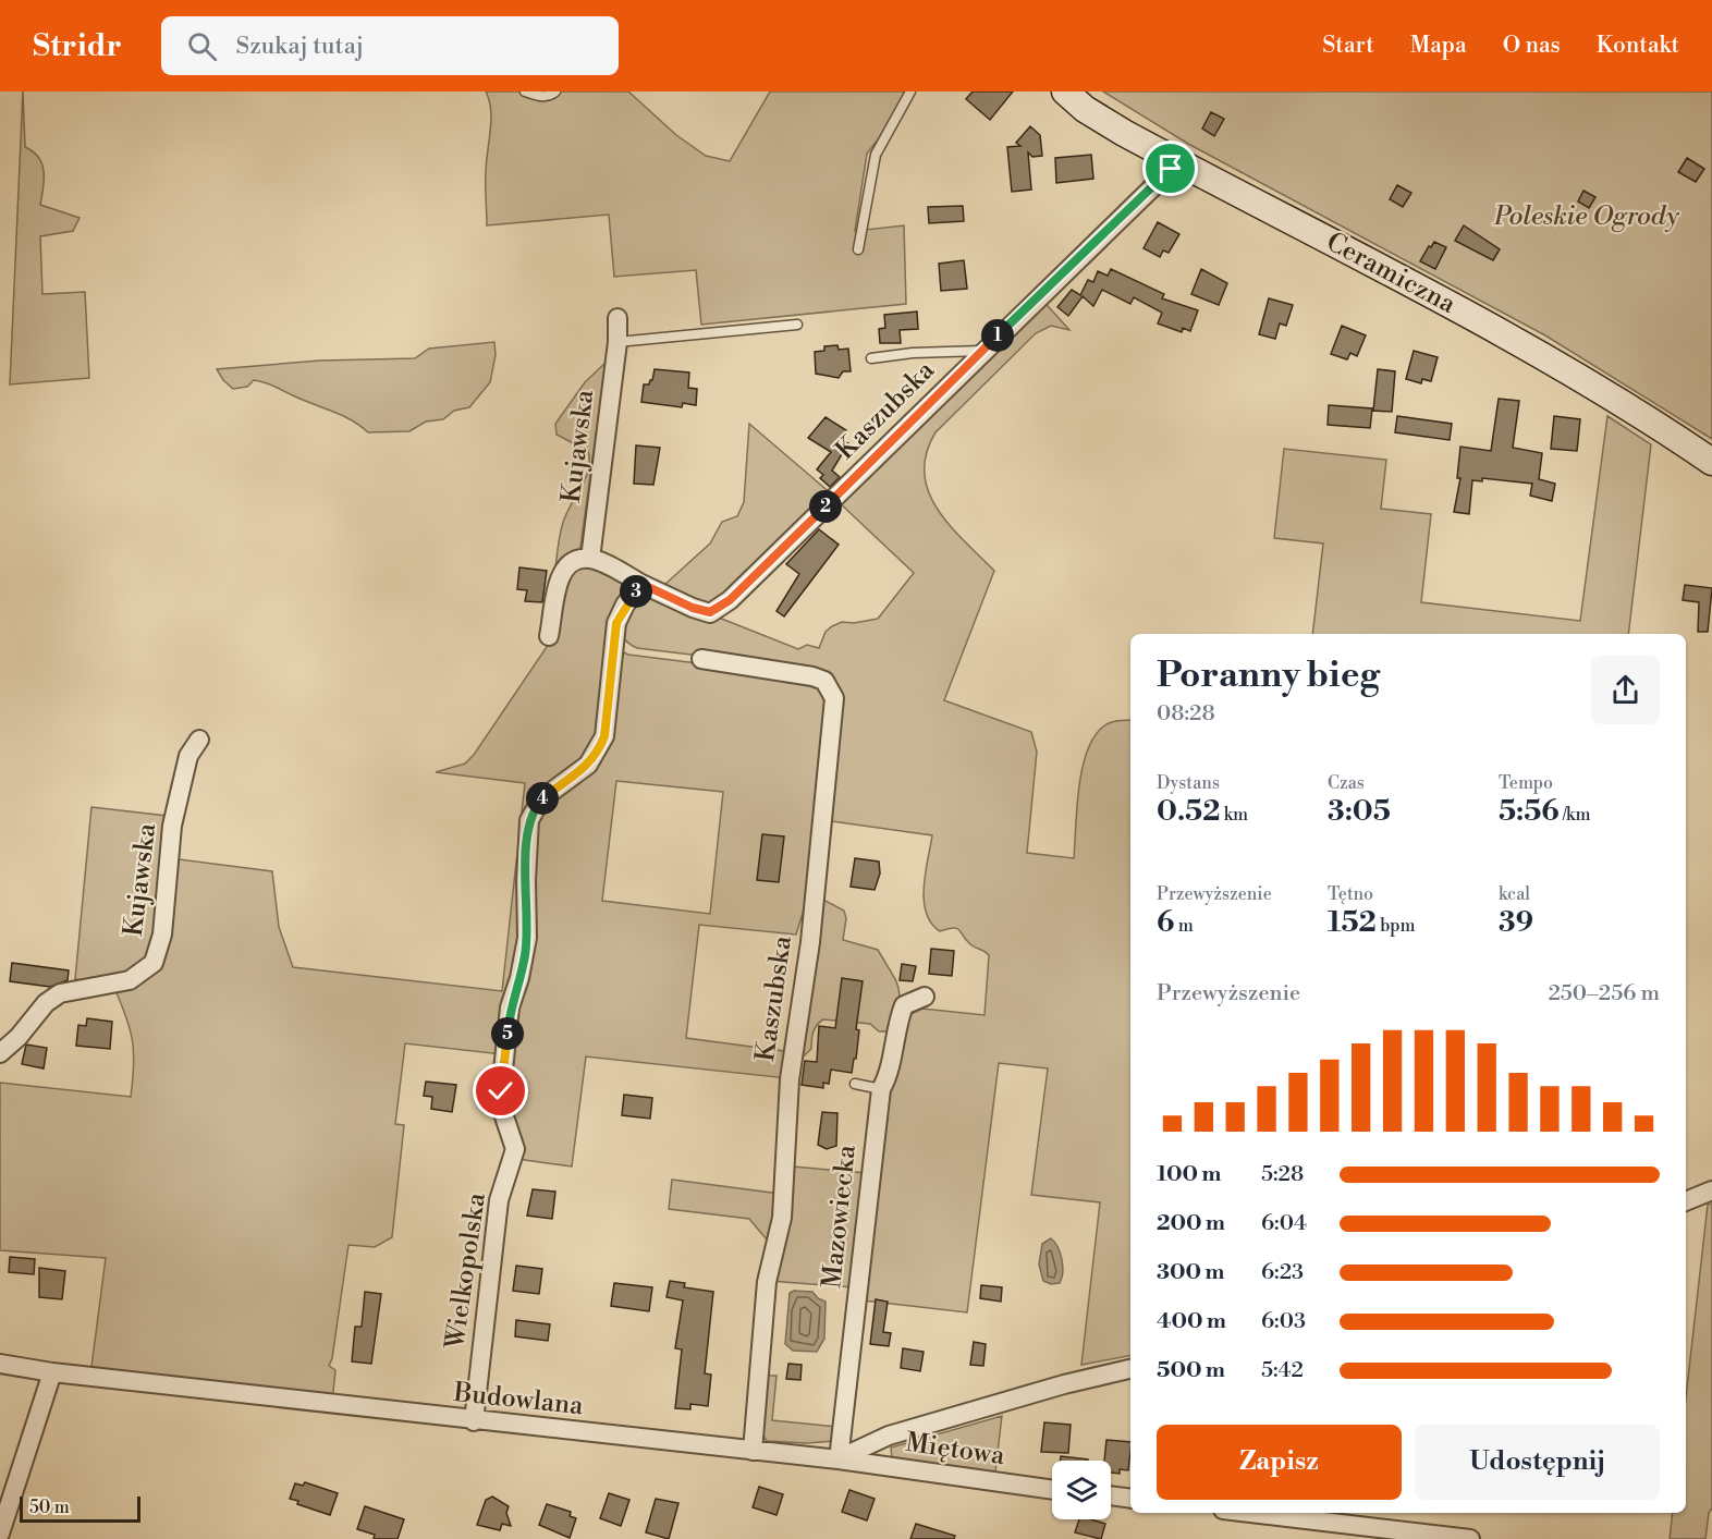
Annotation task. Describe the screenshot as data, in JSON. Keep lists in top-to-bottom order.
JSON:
{
  "streets": {
    "street": [
      "Ceramiczna",
      "Kaszubska",
      "Kujawska",
      "Mazowiecka",
      "Wielkopolska",
      "Budowlana",
      "Miętowa"
    ]
  },
  "crossings": [
    ["Ceramiczna", "Kaszubska"],
    ["Kaszubska", "Wielkopolska"],
    ["Kaszubska", "Budowlana"],
    ["Mazowiecka", "Budowlana"],
    ["Mazowiecka", "Miętowa"],
    ["Wielkopolska", "Budowlana"],
    ["Budowlana", "Miętowa"]
  ],
  "parks": ["Poleskie Ogrody"],
  "scale_bar": "50 m",
  "page": {
    "header": "Stridr",
    "search": "Szukaj tutaj",
    "nav": [
      "Start",
      "Mapa",
      "O nas",
      "Kontakt"
    ],
    "pins": [
      "1",
      "2",
      "3",
      "4",
      "5"
    ],
    "heading": ["Poranny bieg", "08:28"],
    "stats": [
      ["Dystans", "0.52 km"],
      ["Czas", "3:05"],
      ["Tempo", "5:56 /km"],
      ["Przewyższenie", "6 m"],
      ["Tętno", "152 bpm"],
      ["kcal", "39"]
    ],
    "chart": ["Przewyższenie", "250–256 m"],
    "list": [
      {
        "name": "100 m",
        "note": "5:28"
      },
      {
        "name": "200 m",
        "note": "6:04"
      },
      {
        "name": "300 m",
        "note": "6:23"
      },
      {
        "name": "400 m",
        "note": "6:03"
      },
      {
        "name": "500 m",
        "note": "5:42"
      }
    ],
    "buttons": ["Zapisz", "Udostępnij"],
    "scale": "50 m"
  }
}
